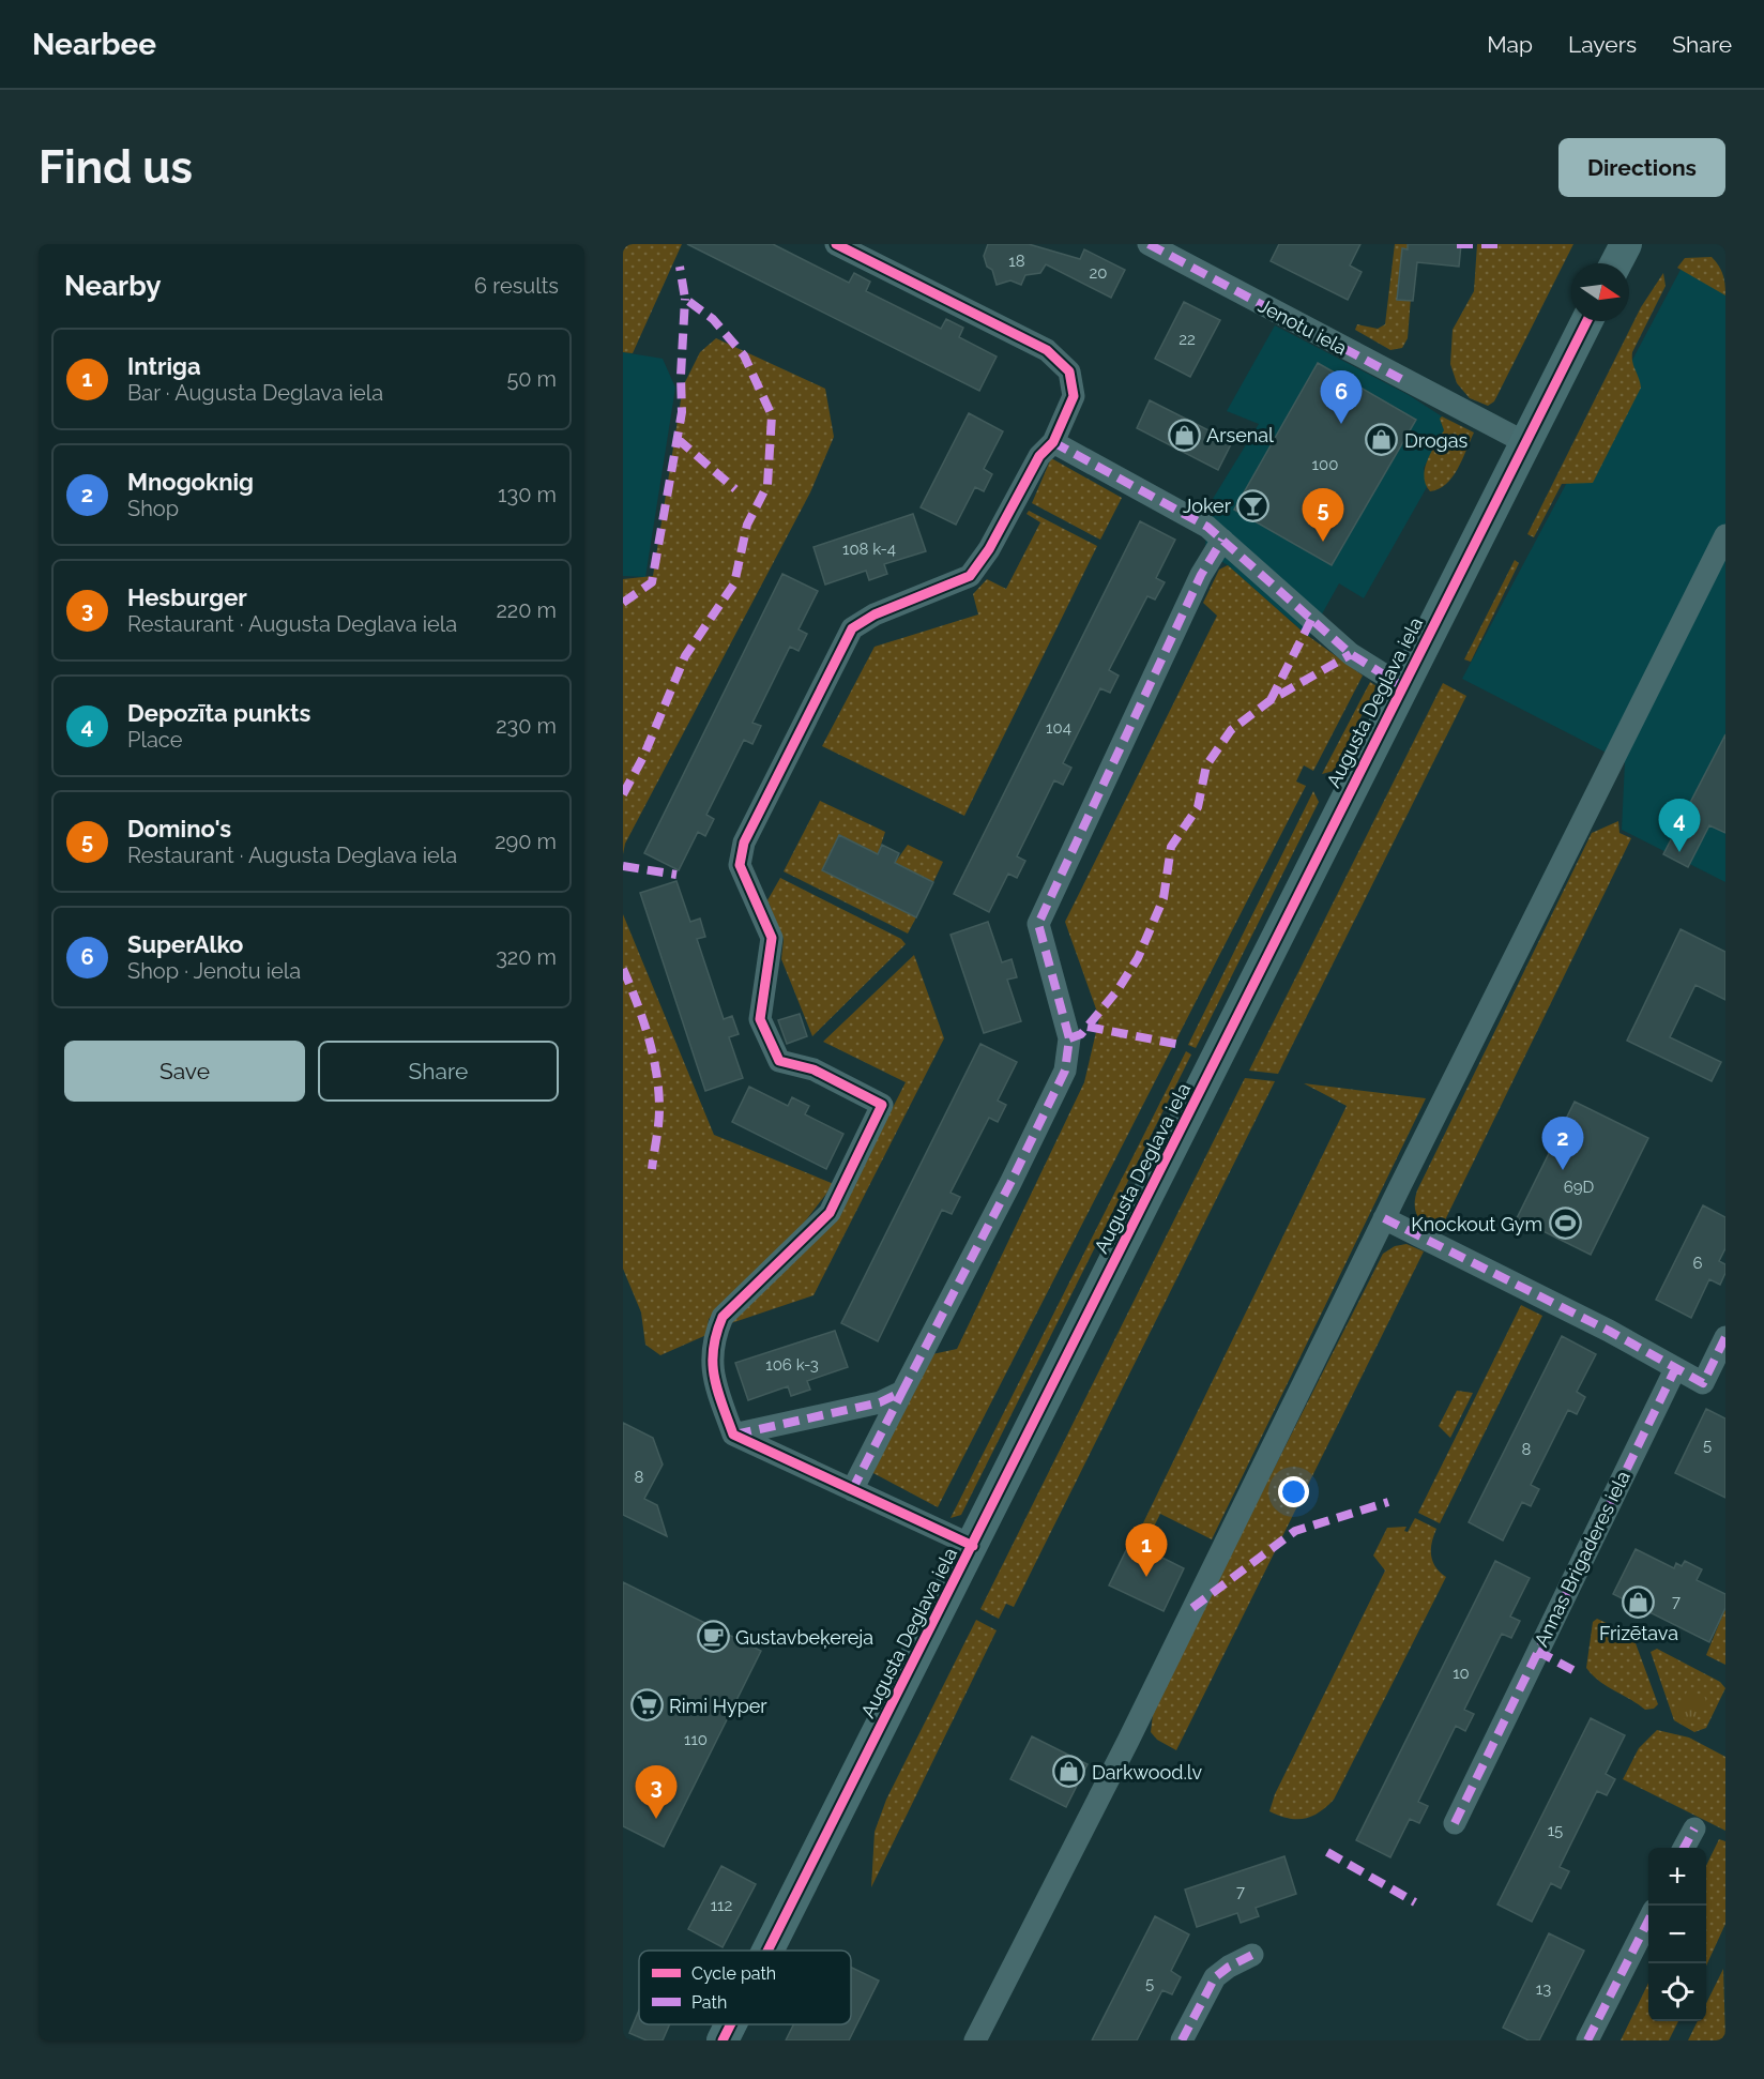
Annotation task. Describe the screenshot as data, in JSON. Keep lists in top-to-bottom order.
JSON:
{
  "streets": {
    "main road": ["Augusta Deglava iela"],
    "street": ["Jenotu iela", "Annas Brigaderes iela"]
  },
  "crossings": [
    ["Jenotu iela", "Augusta Deglava iela"]
  ],
  "places": {
    "shop": [
      "Arsenal",
      "Drogas",
      "Frizētava",
      "Darkwood.lv"
    ],
    "bar": ["Joker"],
    "sports": ["Knockout Gym"],
    "cafe": ["Gustavbeķereja"],
    "supermarket": ["Rimi Hyper"]
  },
  "house_numbers": [
    "18",
    "20",
    "22",
    "100",
    "108 k-4",
    "104",
    "69D",
    "6",
    "106 k-3",
    "5",
    "8",
    "8",
    "7",
    "10",
    "110",
    "15",
    "7",
    "112",
    "5",
    "13"
  ],
  "legend": ["Cycle path", "Path"],
  "north": "right",
  "page": {
    "header": "Nearbee",
    "nav": ["Map", "Layers", "Share"],
    "buttons": [
      "Directions",
      ["Save", "Share"]
    ],
    "title": "Find us",
    "heading": ["Nearby", "6 results"],
    "list": [
      {
        "mark": "1",
        "name": "Intriga",
        "note": "Bar · Augusta Deglava iela",
        "value": "50 m"
      },
      {
        "mark": "2",
        "name": "Mnogoknig",
        "note": "Shop",
        "value": "130 m"
      },
      {
        "mark": "3",
        "name": "Hesburger",
        "note": "Restaurant · Augusta Deglava iela",
        "value": "220 m"
      },
      {
        "mark": "4",
        "name": "Depozīta punkts",
        "note": "Place",
        "value": "230 m"
      },
      {
        "mark": "5",
        "name": "Domino's",
        "note": "Restaurant · Augusta Deglava iela",
        "value": "290 m"
      },
      {
        "mark": "6",
        "name": "SuperAlko",
        "note": "Shop · Jenotu iela",
        "value": "320 m"
      }
    ],
    "pins": [
      "6",
      "5",
      "4",
      "2",
      "1",
      "3"
    ],
    "map_buttons": ["+", "−"]
  }
}
